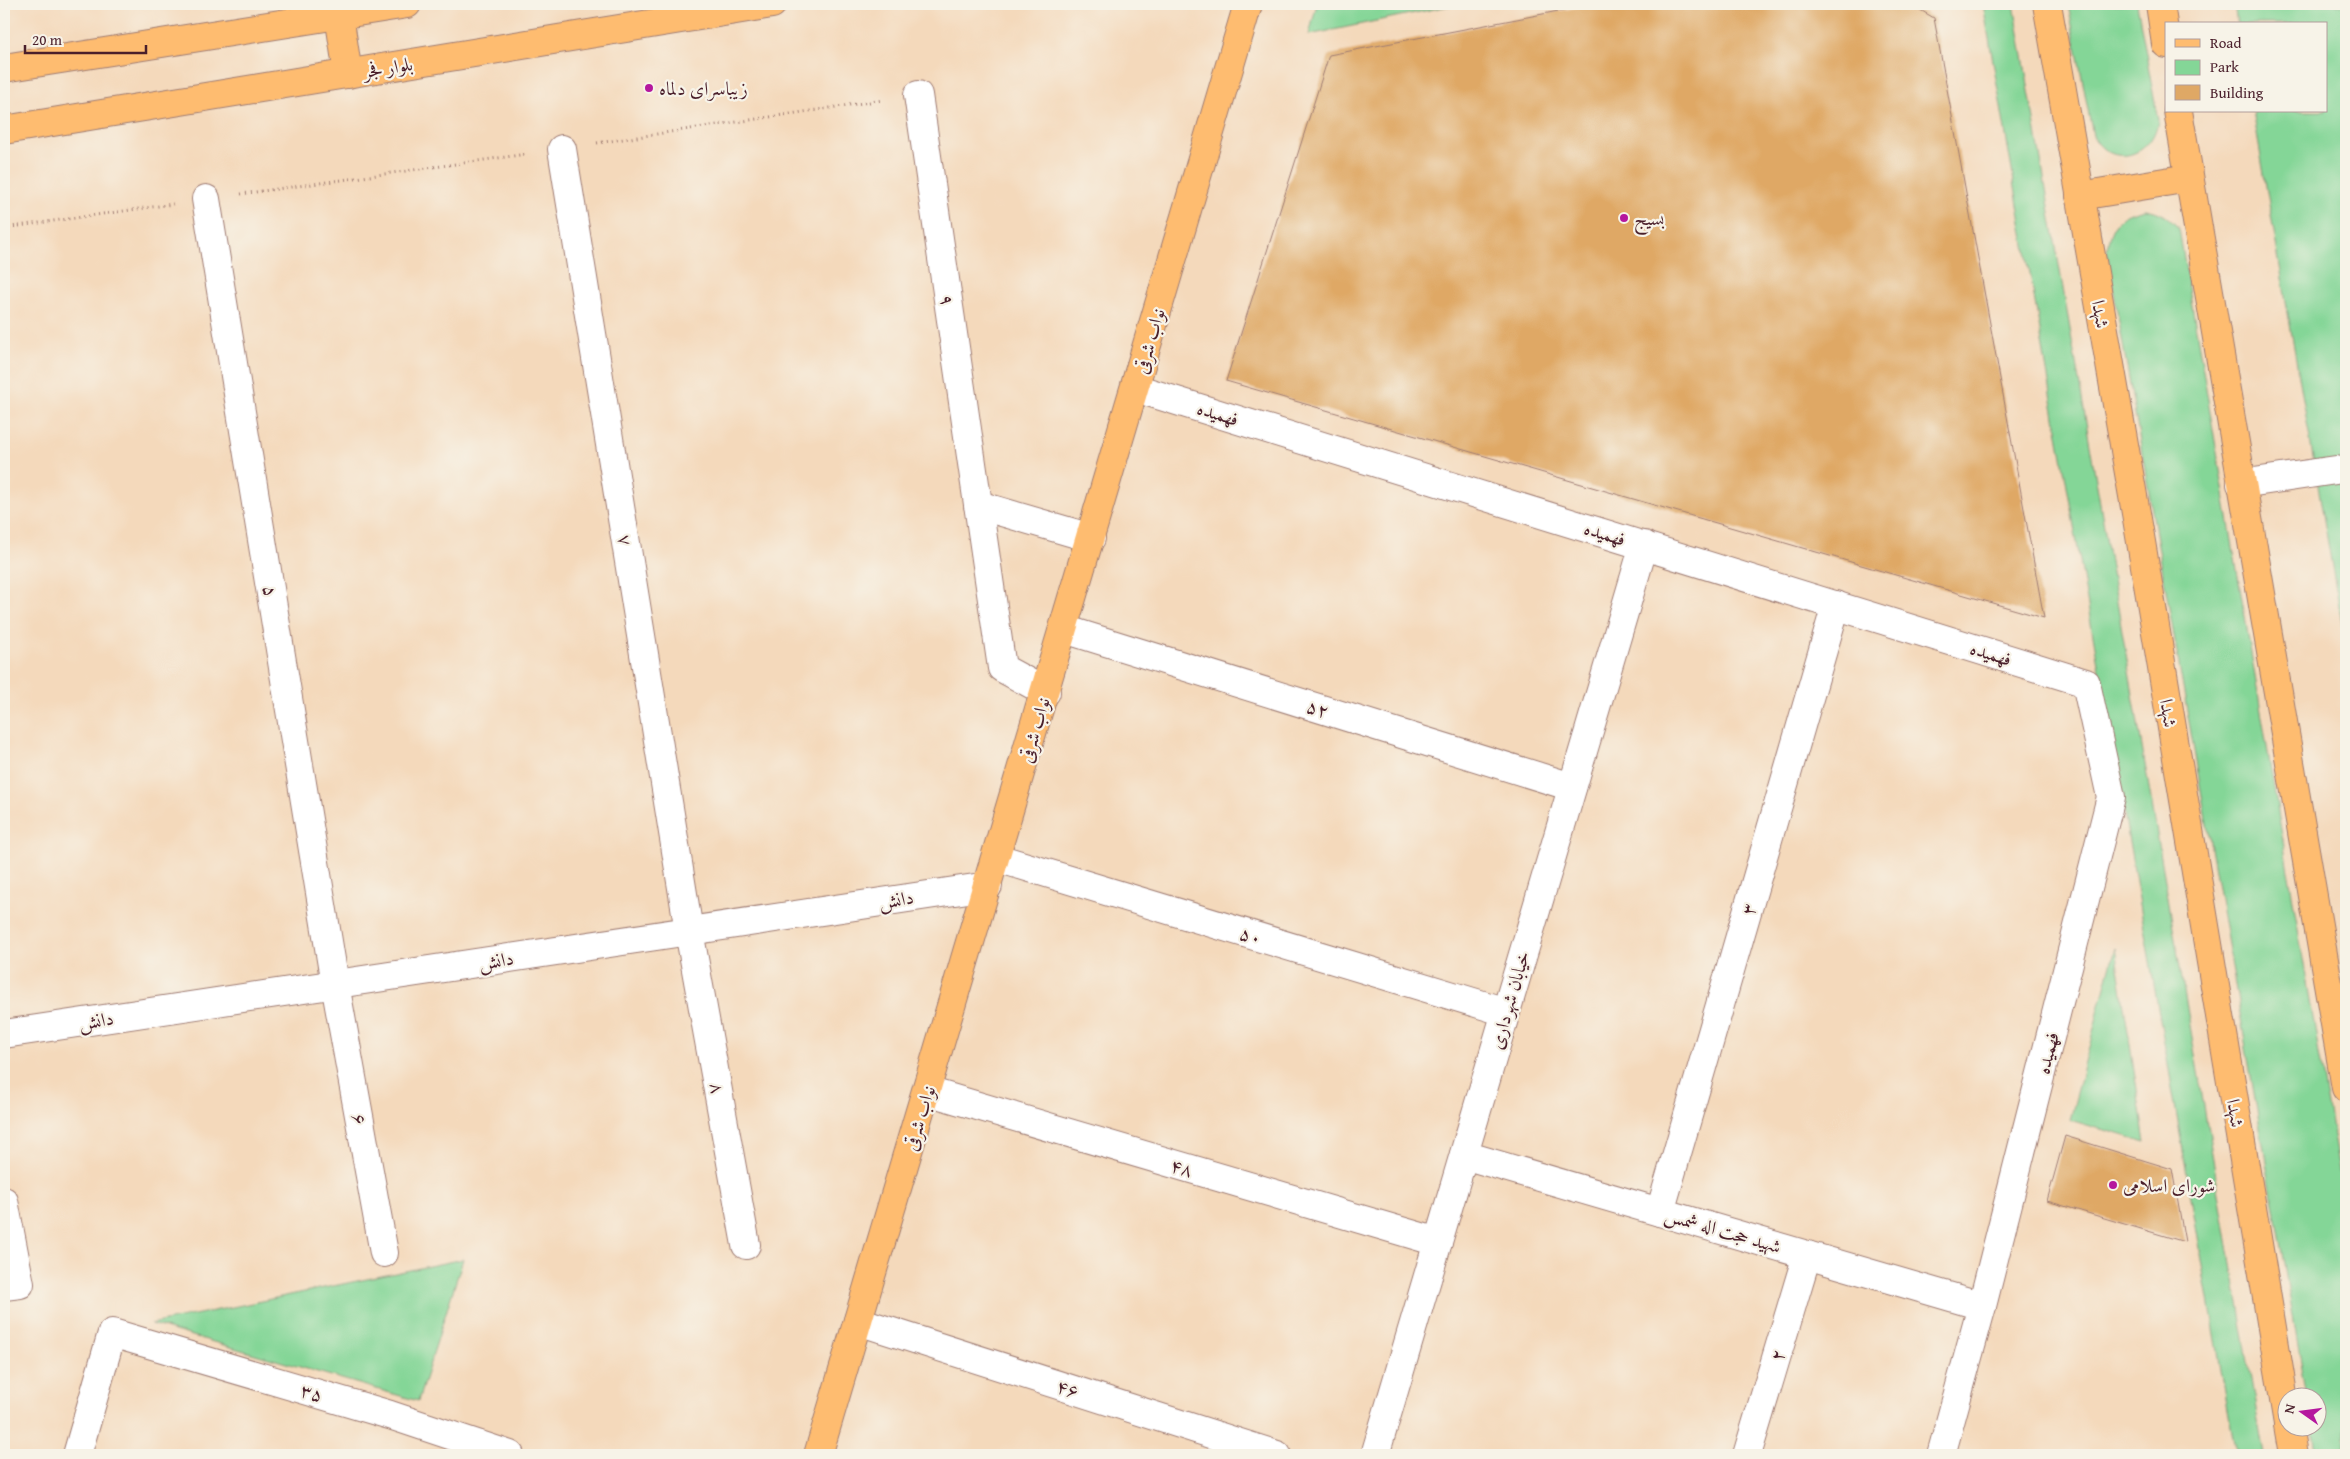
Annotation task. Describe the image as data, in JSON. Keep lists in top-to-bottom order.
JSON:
{
  "streets": {
    "main road": ["بلوار فجر", "شهدا", "نواب شرقی"],
    "street": [
      "۹",
      "فهمیده",
      "۷",
      "۵",
      "۵۲",
      "دانش",
      "۳",
      "۵۰",
      "خیابان شهرداری",
      "۸",
      "۶",
      "۴۸",
      "شهید حجت اله شمس",
      "۲",
      "۴۶",
      "۳۵"
    ]
  },
  "crossings": [
    ["۹", "نواب شرقی"],
    ["نواب شرقی", "فهمیده"],
    ["نواب شرقی", "۵۲"],
    ["نواب شرقی", "دانش"],
    ["نواب شرقی", "۵۰"],
    ["نواب شرقی", "۴۸"],
    ["نواب شرقی", "۴۶"],
    ["فهمیده", "۳"],
    ["فهمیده", "خیابان شهرداری"],
    ["فهمیده", "شهید حجت اله شمس"],
    ["۷", "دانش"],
    ["۷", "۸"],
    ["۵", "دانش"],
    ["۵", "۶"],
    ["۵۲", "خیابان شهرداری"],
    ["دانش", "۸"],
    ["دانش", "۶"],
    ["۳", "شهید حجت اله شمس"],
    ["۵۰", "خیابان شهرداری"],
    ["خیابان شهرداری", "۴۸"],
    ["خیابان شهرداری", "شهید حجت اله شمس"],
    ["شهید حجت اله شمس", "۲"]
  ],
  "places": ["زیباسرای دلماه", "بسیج", "شورای اسلامی"],
  "legend": ["Road", "Park", "Building"],
  "scale_bar": "20 m",
  "north": "left"
}
